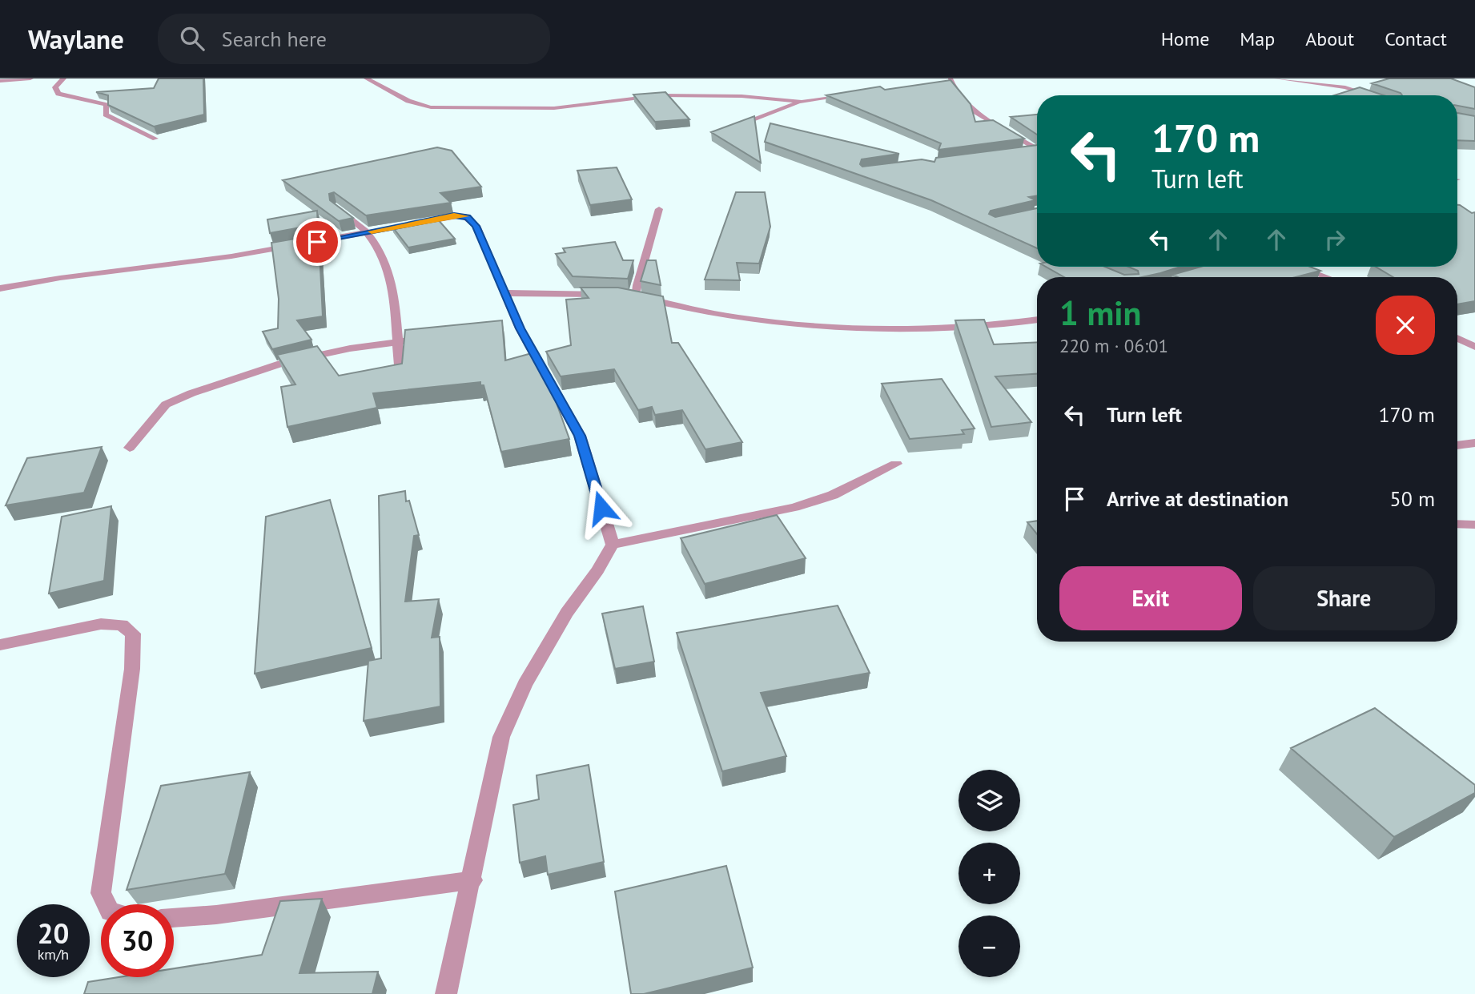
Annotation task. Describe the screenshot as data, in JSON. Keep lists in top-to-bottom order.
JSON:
{
  "page": {
    "header": "Waylane",
    "search": "Search here",
    "nav": [
      "Home",
      "Map",
      "About",
      "Contact"
    ],
    "turn": ["170 m", "Turn left"],
    "heading": ["1 min", "220 m · 06:01"],
    "list": [
      {
        "name": "Turn left",
        "value": "170 m"
      },
      {
        "name": "Arrive at destination",
        "value": "50 m"
      }
    ],
    "buttons": ["Exit", "Share"],
    "map_buttons": ["+", "−"],
    "speed": "20 km/h",
    "limit": "30"
  }
}
